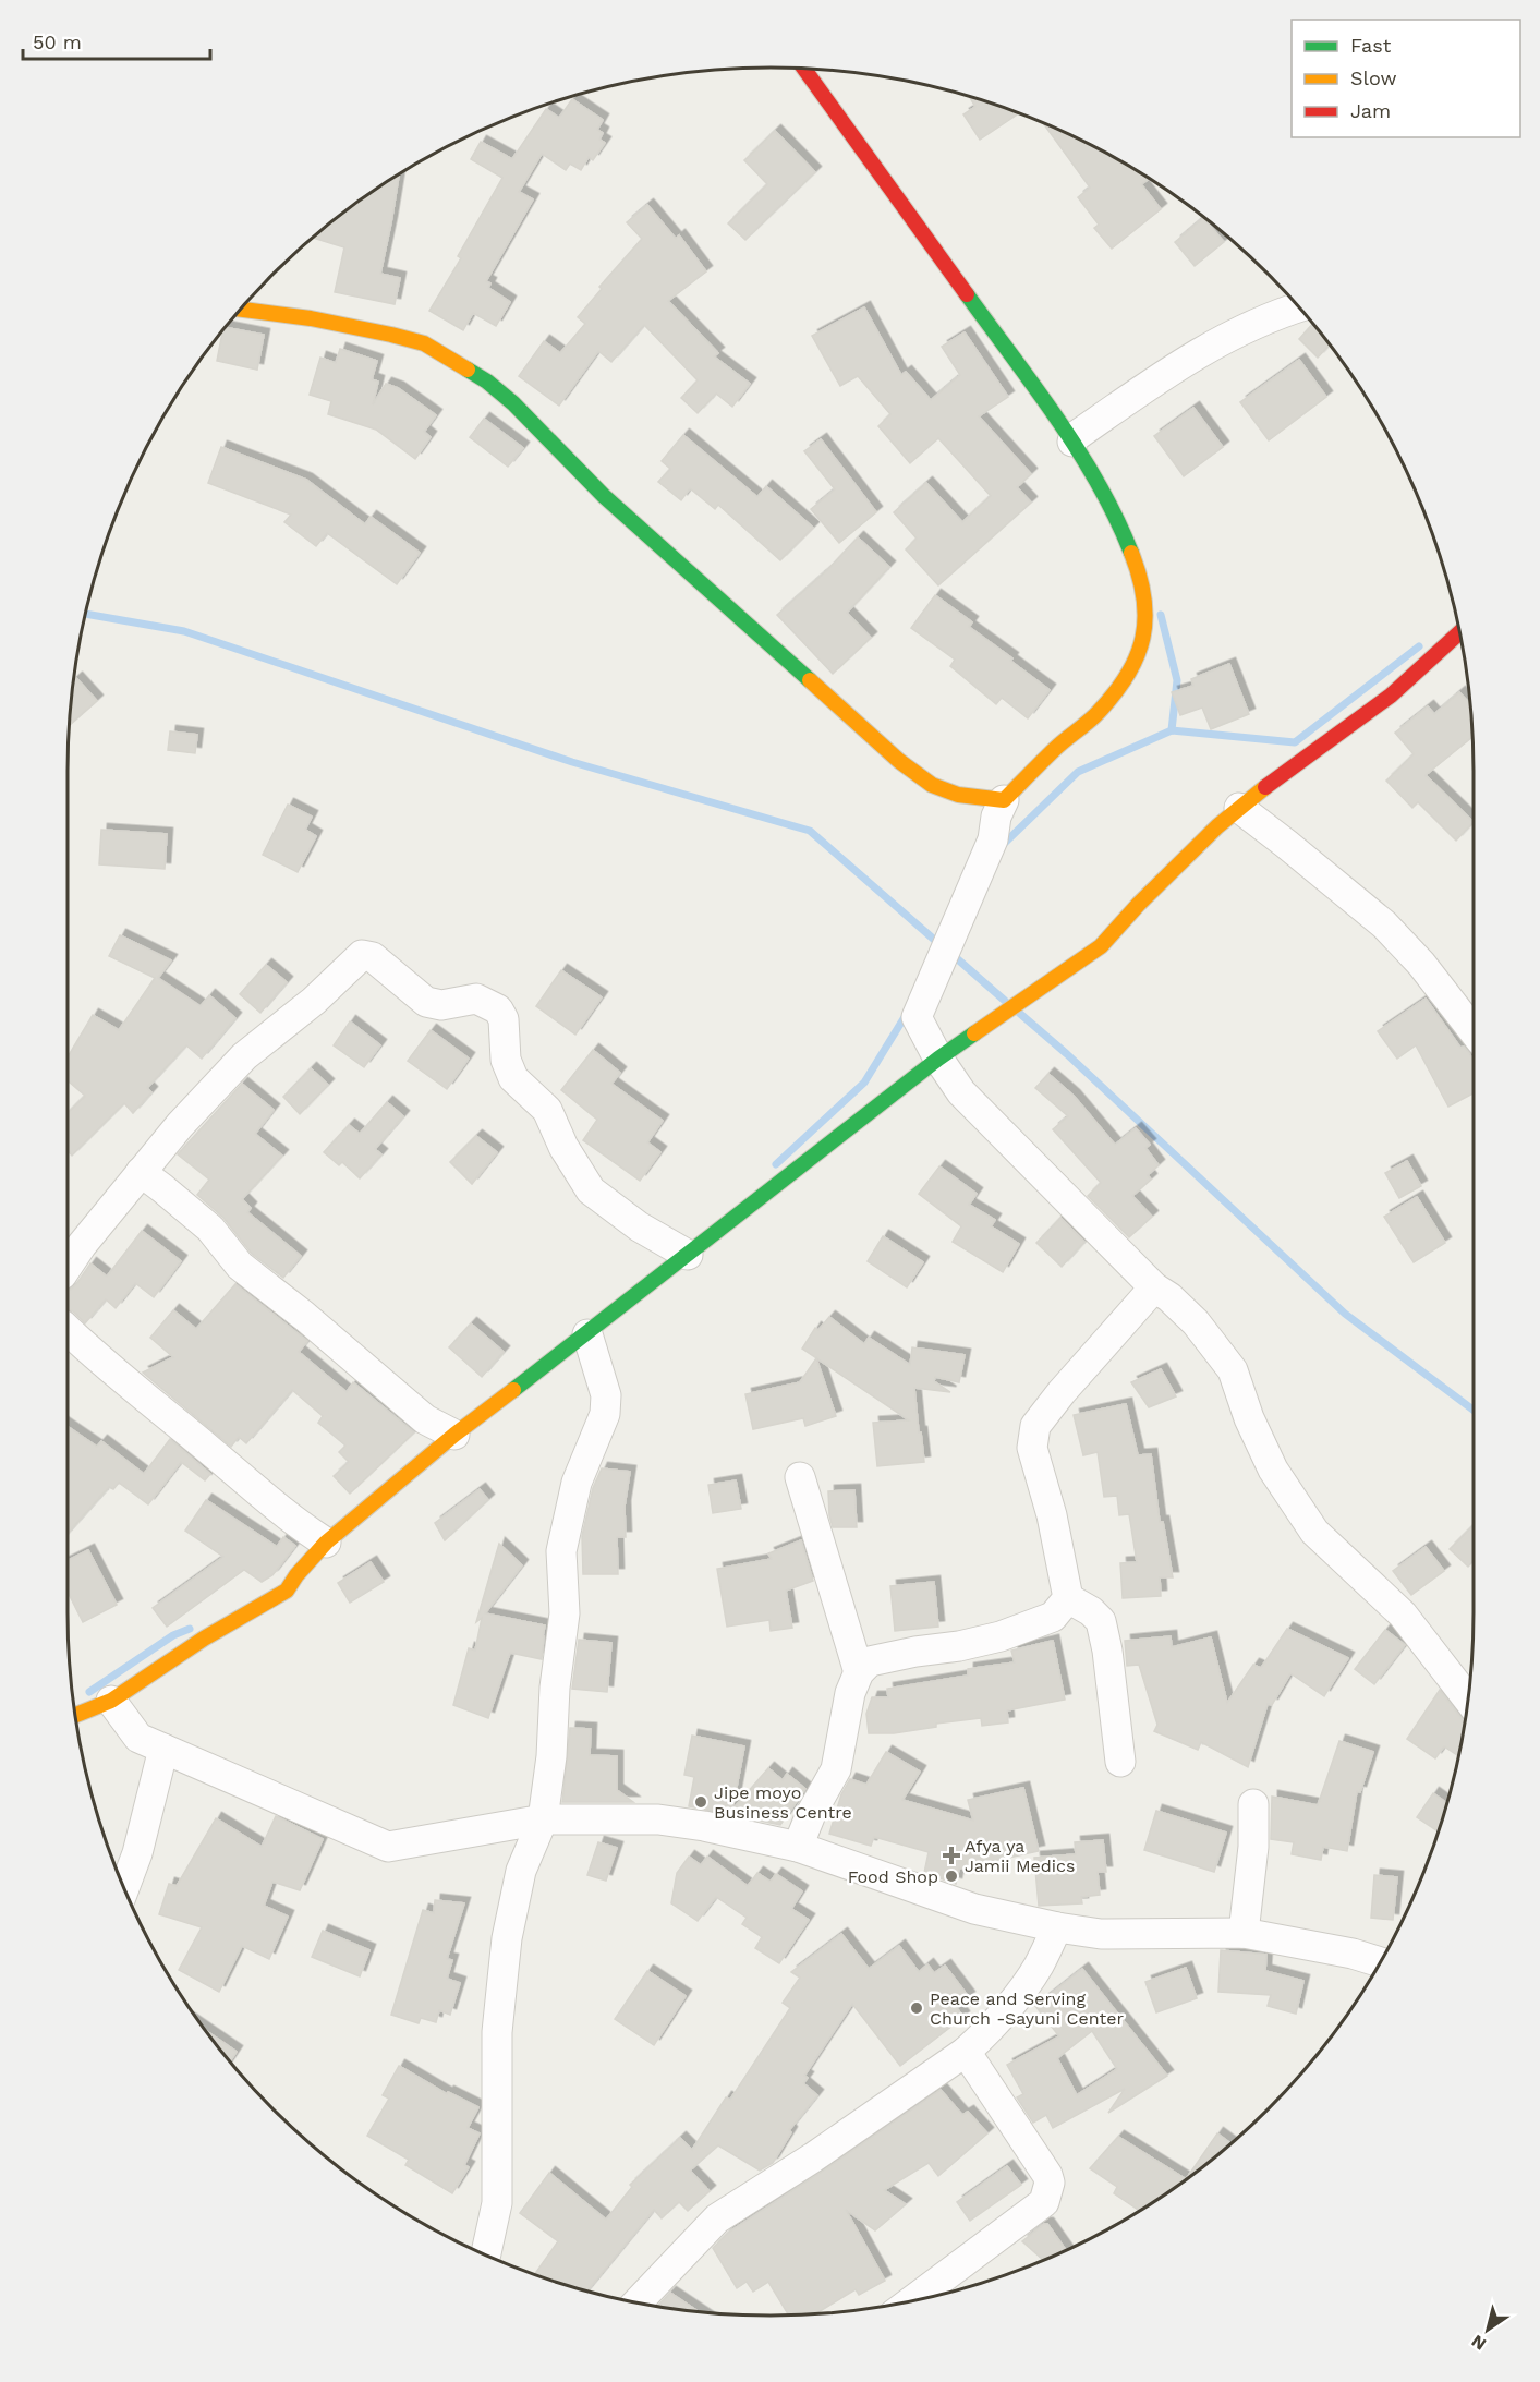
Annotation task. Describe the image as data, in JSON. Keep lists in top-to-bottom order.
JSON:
{
  "places": {
    "other": ["Jipe moyo Business Centre", "Food Shop", "Peace and Serving Church -Sayuni Center"],
    "health": ["Afya ya Jamii Medics"]
  },
  "legend": ["Fast", "Slow", "Jam"],
  "scale_bar": "50 m",
  "north": "bottom left"
}
